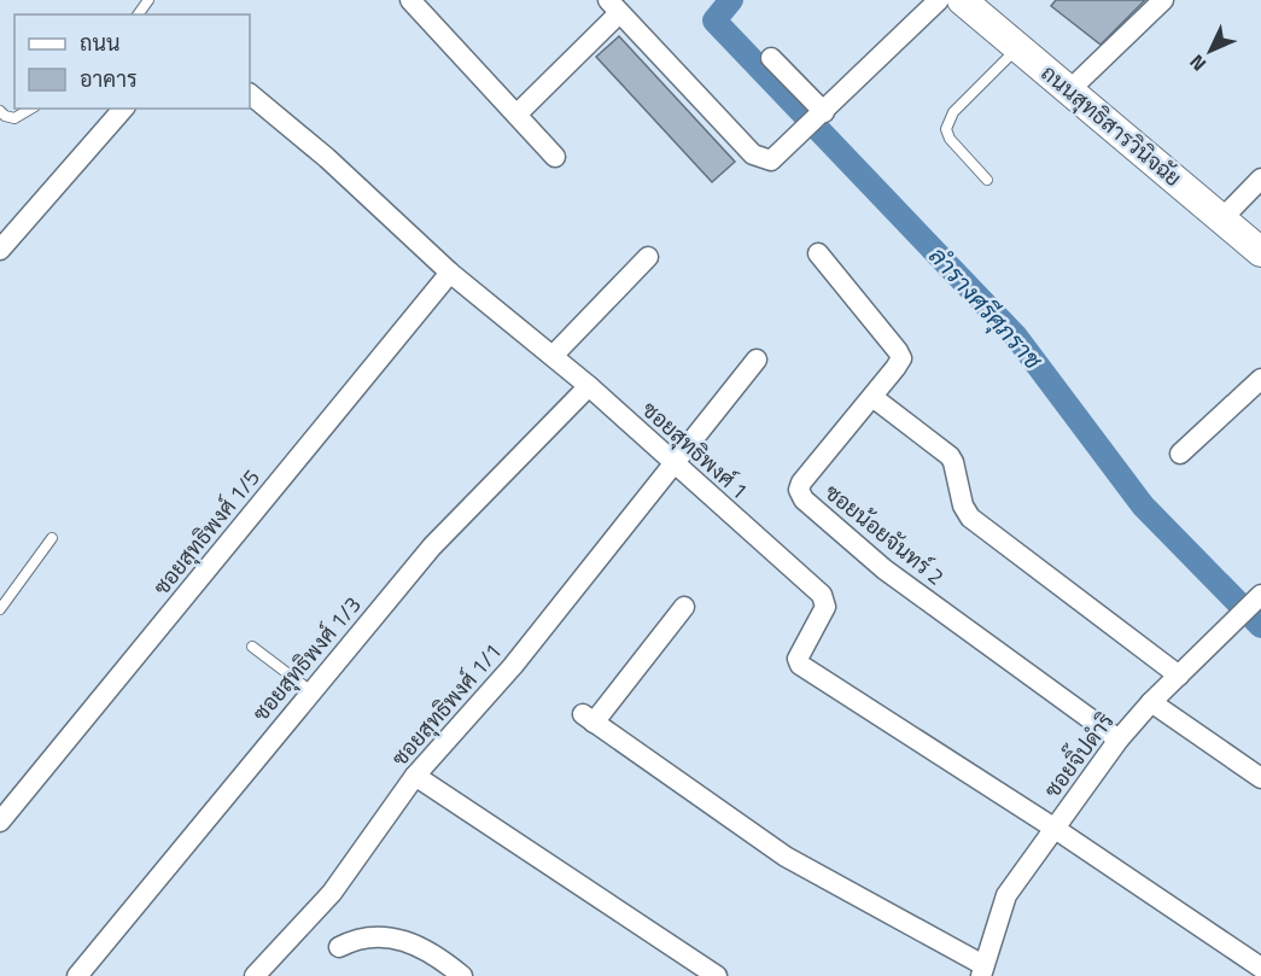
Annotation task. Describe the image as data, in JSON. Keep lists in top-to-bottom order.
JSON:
{
  "streets": {
    "main road": ["ถนนสุทธิสารวินิจฉัย"],
    "street": [
      "ซอยสุทธิพงศ์ 1",
      "ซอยสุทธิพงศ์ 1/5",
      "ซอยน้อยจันทร์ 2",
      "ซอยสุทธิพงศ์ 1/3",
      "ซอยสุทธิพงศ์ 1/1",
      "ซอยจิ๊ปดำริ"
    ]
  },
  "crossings": [
    ["ซอยสุทธิพงศ์ 1", "ซอยสุทธิพงศ์ 1/5"],
    ["ซอยสุทธิพงศ์ 1", "ซอยสุทธิพงศ์ 1/3"],
    ["ซอยสุทธิพงศ์ 1", "ซอยสุทธิพงศ์ 1/1"],
    ["ซอยสุทธิพงศ์ 1", "ซอยจิ๊ปดำริ"],
    ["ซอยน้อยจันทร์ 2", "ซอยจิ๊ปดำริ"]
  ],
  "water": ["ลำรางศรีศุภราช"],
  "legend": ["ถนน", "อาคาร"],
  "north": "bottom left"
}
